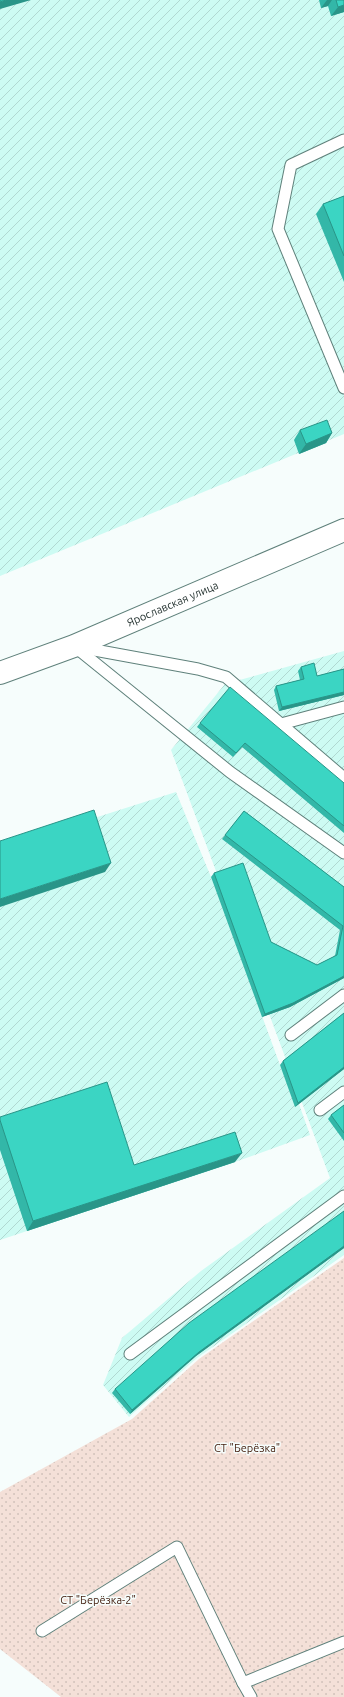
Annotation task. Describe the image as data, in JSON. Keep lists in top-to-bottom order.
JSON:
{
  "streets": {
    "main road": ["Ярославская улица"]
  },
  "parks": ["СТ \"Берёзка\"", "СТ \"Берёзка-2\""]
}
